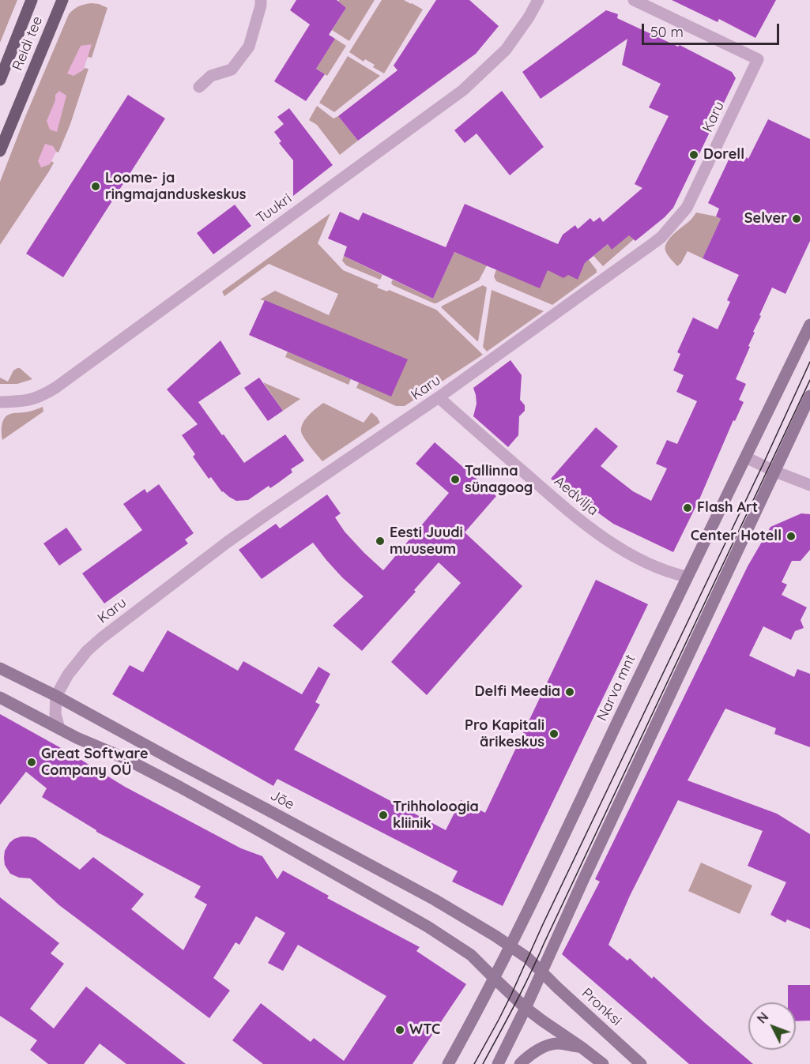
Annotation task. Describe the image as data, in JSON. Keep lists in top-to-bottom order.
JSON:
{
  "streets": {
    "main road": [
      "Reidi tee",
      "Narva mnt",
      "Jõe",
      "Pronksi"
    ],
    "street": ["Karu", "Tuukri", "Aedvilja"]
  },
  "crossings": [
    ["Karu", "Aedvilja"],
    ["Karu", "Jõe"],
    ["Aedvilja", "Narva mnt"],
    ["Narva mnt", "Jõe"],
    ["Jõe", "Pronksi"]
  ],
  "places": [
    "Dorell",
    "Loome- ja ringmajanduskeskus",
    "Selver",
    "Tallinna sünagoog",
    "Flash Art",
    "Center Hotell",
    "Eesti Juudi muuseum",
    "Delfi Meedia",
    "Pro Kapitali ärikeskus",
    "Great Software Company OÜ",
    "Trihholoogia kliinik",
    "WTC"
  ],
  "scale_bar": "50 m",
  "north": "top left"
}
